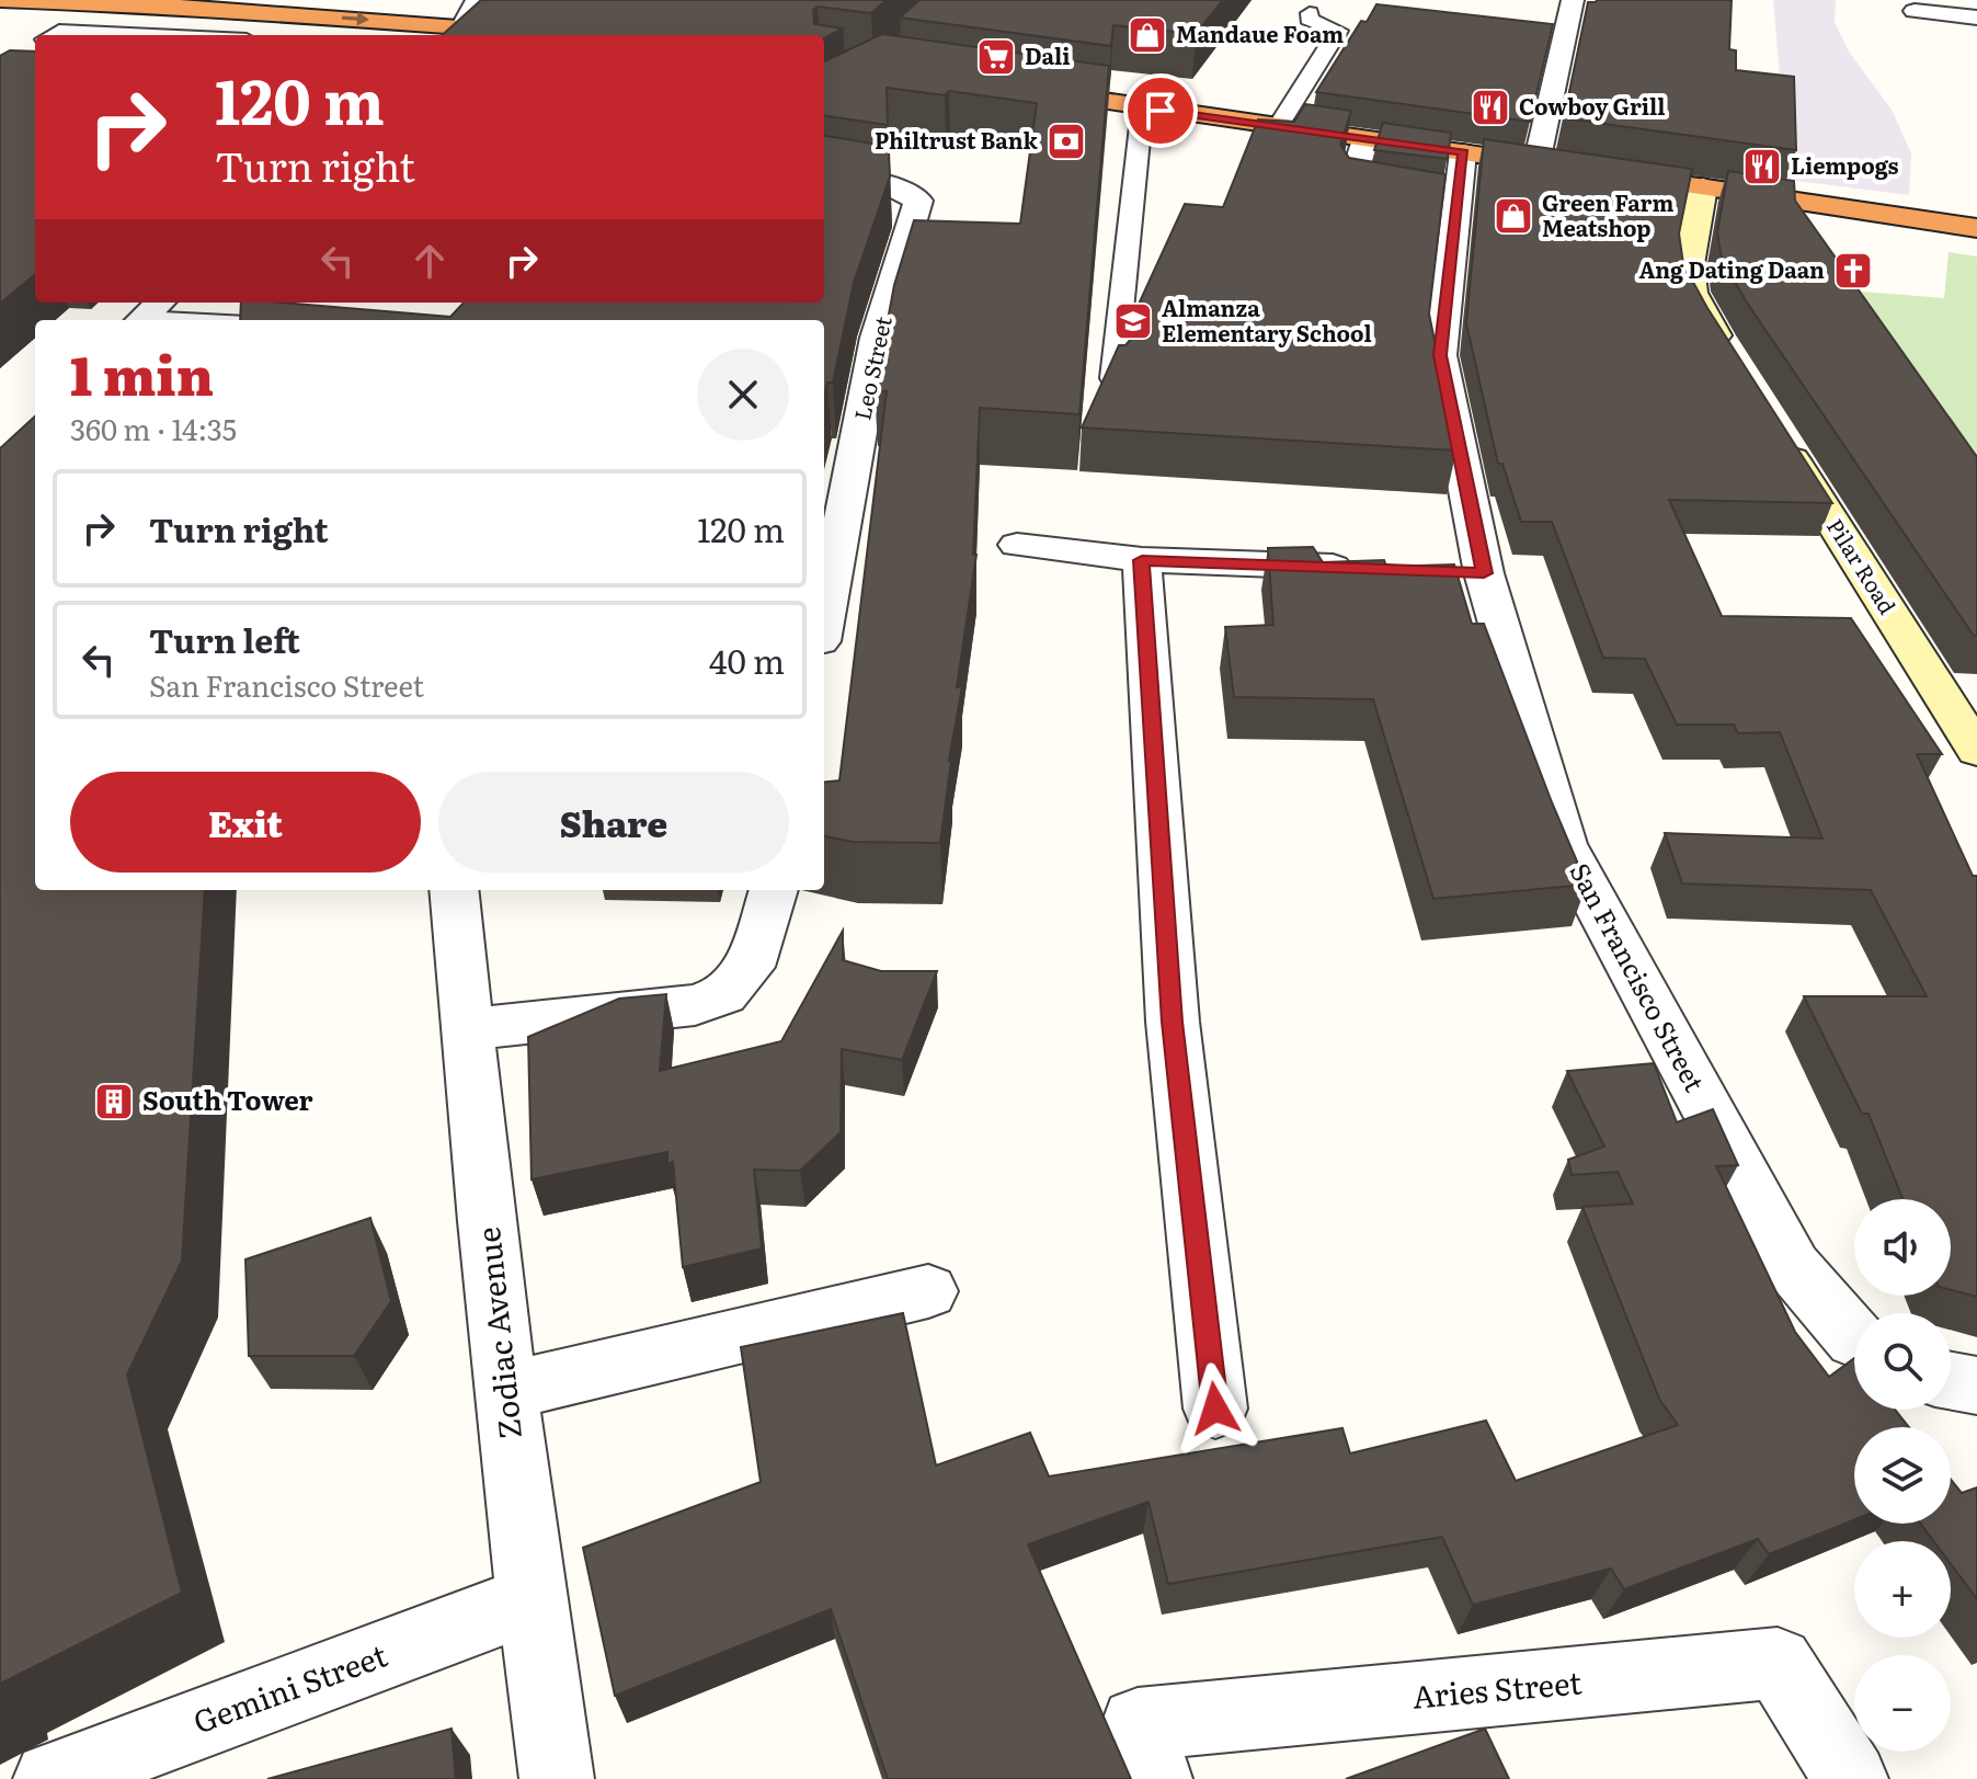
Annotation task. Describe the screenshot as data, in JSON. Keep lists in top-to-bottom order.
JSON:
{
  "streets": {
    "street": [
      "Leo Street",
      "Pilar Road",
      "San Francisco Street",
      "Zodiac Avenue",
      "Gemini Street",
      "Aries Street"
    ]
  },
  "crossings": [
    ["Zodiac Avenue", "Gemini Street"]
  ],
  "places": {
    "shop": ["Mandaue Foam", "Green Farm Meatshop"],
    "supermarket": ["Dali"],
    "restaurant": ["Cowboy Grill", "Liempogs"],
    "bank": ["Philtrust Bank"],
    "church": ["Ang Dating Daan"],
    "school or university": ["Almanza Elementary School"],
    "building": ["South Tower"]
  },
  "page": {
    "turn": ["120 m", "Turn right"],
    "heading": ["1 min", "360 m · 14:35"],
    "list": [
      {
        "name": "Turn right",
        "value": "120 m"
      },
      {
        "name": "Turn left",
        "note": "San Francisco Street",
        "value": "40 m"
      }
    ],
    "buttons": ["Exit", "Share"],
    "map_buttons": ["+", "−"]
  }
}
